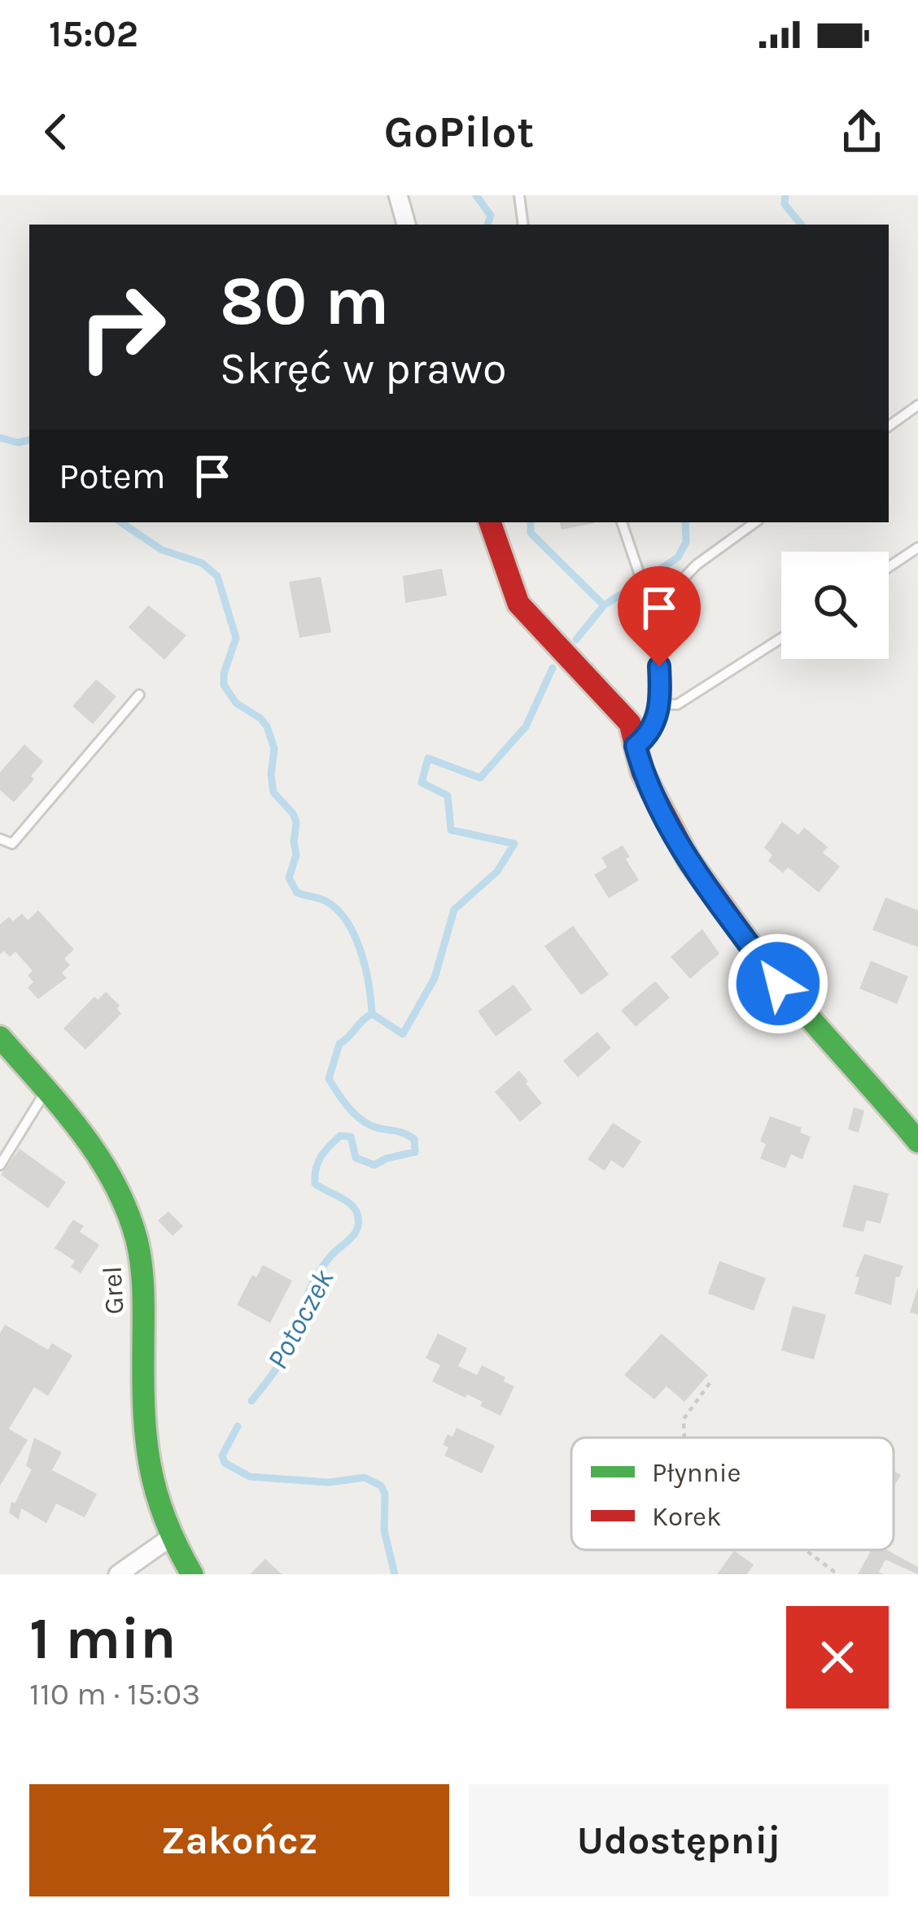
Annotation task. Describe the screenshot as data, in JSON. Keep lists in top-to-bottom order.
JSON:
{
  "streets": {
    "street": ["Grel"]
  },
  "water": ["Potoczek"],
  "legend": ["Płynnie", "Korek"],
  "page": {
    "status": "15:02",
    "header": "GoPilot",
    "turn": ["80 m", "Skręć w prawo"],
    "then": "Potem",
    "heading": ["1 min", "110 m · 15:03"],
    "buttons": ["Zakończ", "Udostępnij"]
  }
}
